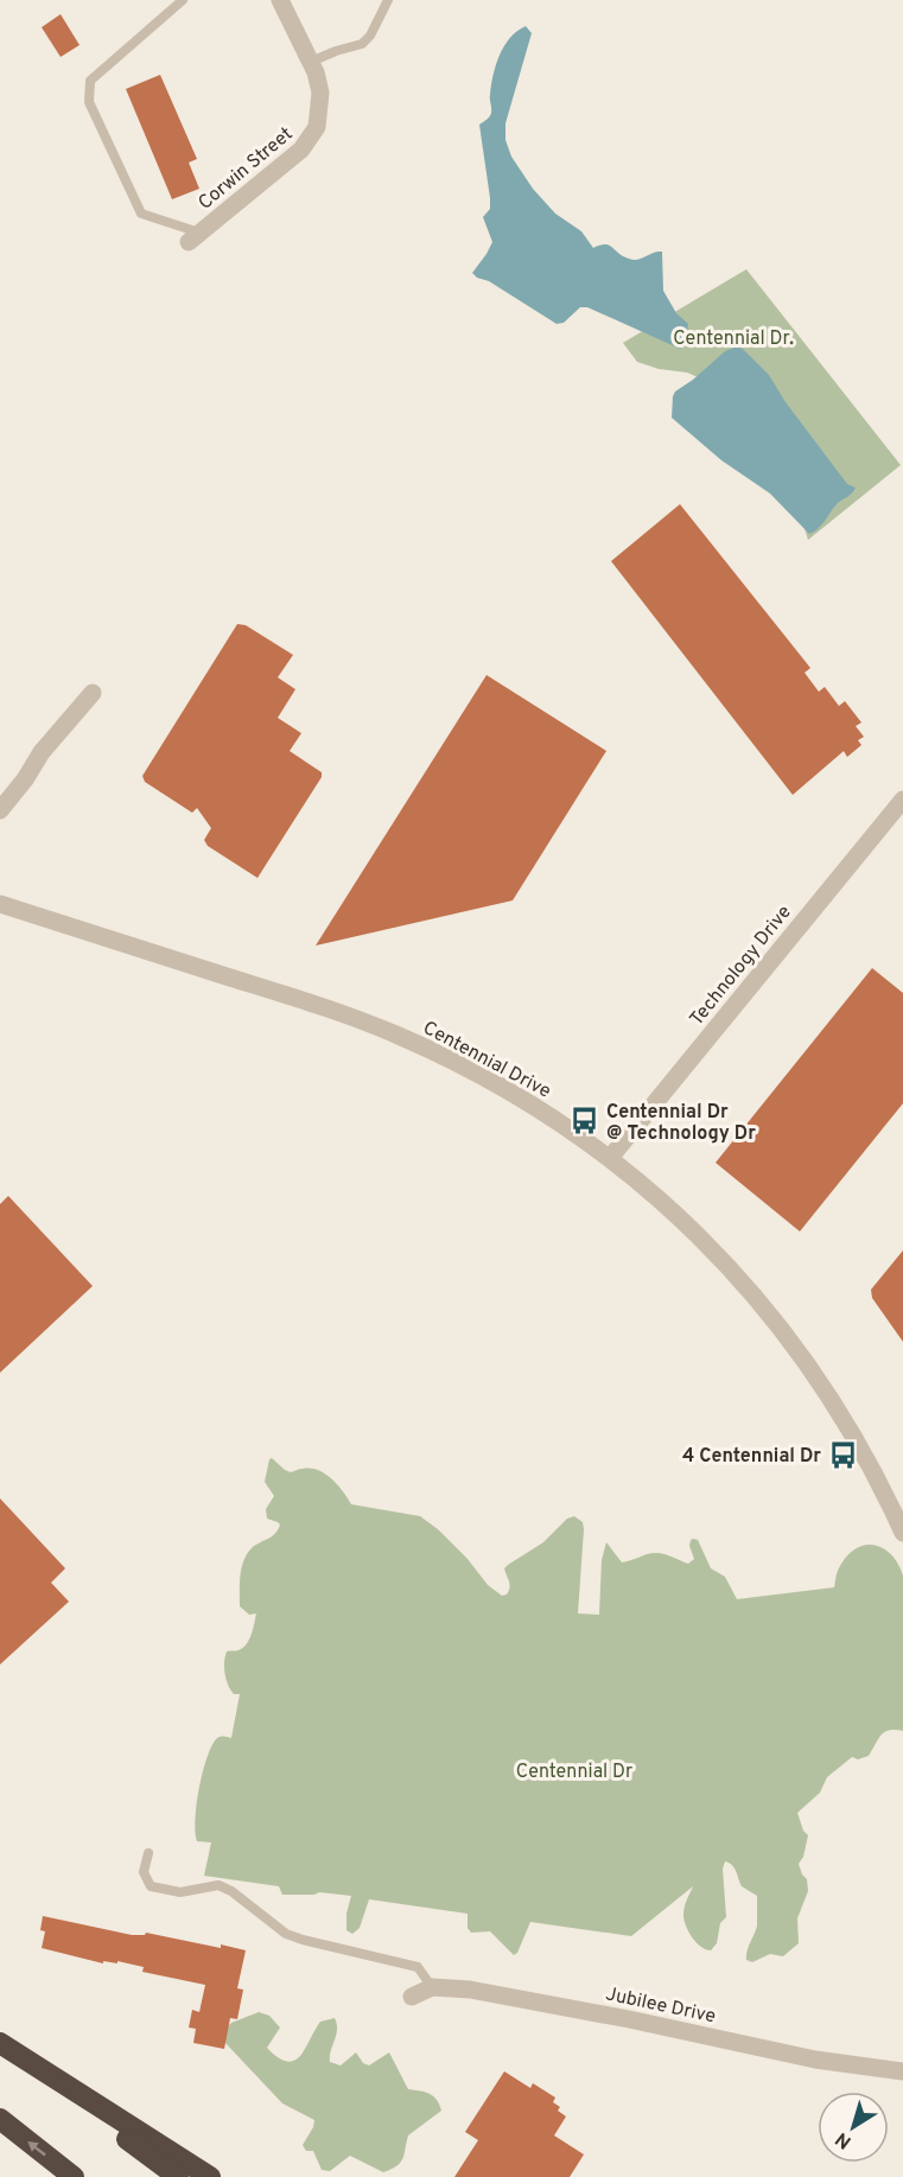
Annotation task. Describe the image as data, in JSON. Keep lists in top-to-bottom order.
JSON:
{
  "streets": {
    "street": [
      "Corwin Street",
      "Technology Drive",
      "Centennial Drive",
      "Jubilee Drive"
    ]
  },
  "crossings": [
    ["Technology Drive", "Centennial Drive"]
  ],
  "parks": ["Centennial Dr.", "Centennial Dr"],
  "places": {
    "bus stop": ["Centennial Dr @ Technology Dr", "4 Centennial Dr"]
  },
  "north": "bottom left"
}
